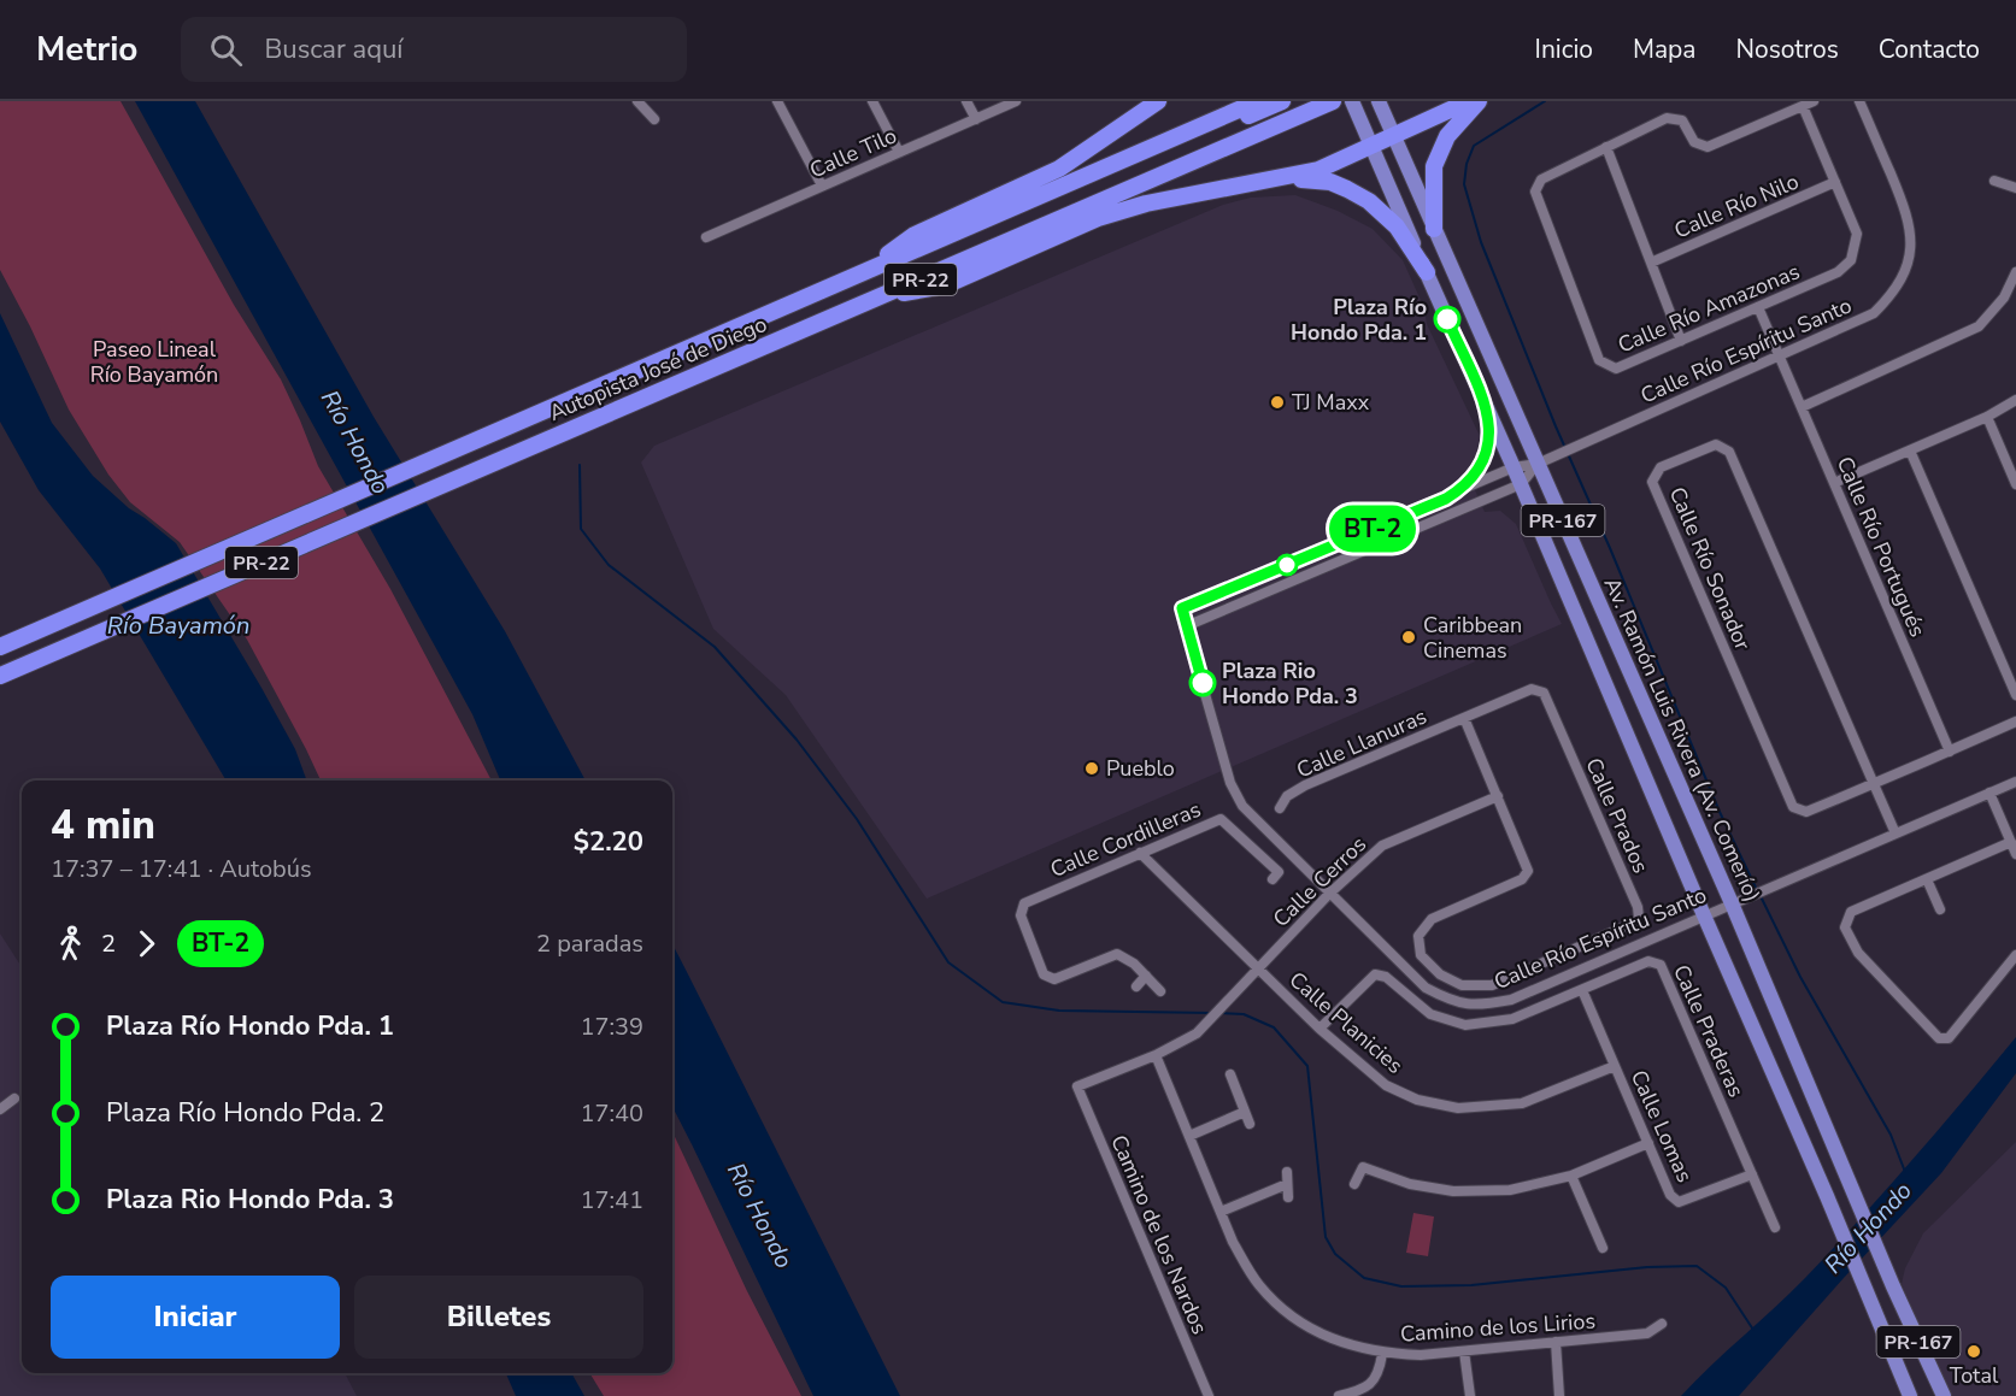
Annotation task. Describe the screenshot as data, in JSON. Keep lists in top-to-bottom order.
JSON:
{
  "streets": {
    "highway": ["PR-22", "Autopista José de Diego"],
    "main road": ["PR-167", "Av. Ramón Luis Rivera (Av. Comerío)"],
    "street": [
      "Calle Tilo",
      "Calle Río Nilo",
      "Calle Río Amazonas",
      "Calle Río Espíritu Santo",
      "Calle Río Portugués",
      "Calle Río Sonador",
      "Calle Llanuras",
      "Calle Prados",
      "Calle Cordilleras",
      "Calle Cerros",
      "Calle Planicies",
      "Calle Praderas",
      "Calle Lomas",
      "Camino de los Nardos",
      "Camino de los Lirios"
    ]
  },
  "crossings": [
    ["Calle Río Nilo", "Calle Río Amazonas"],
    ["Calle Río Amazonas", "Calle Río Portugués"],
    ["Calle Río Espíritu Santo", "Calle Río Portugués"],
    ["Calle Río Espíritu Santo", "Calle Río Sonador"],
    ["Calle Río Espíritu Santo", "Av. Ramón Luis Rivera (Av. Comerío)"],
    ["Calle Río Espíritu Santo", "Calle Cerros"],
    ["Calle Llanuras", "Calle Prados"],
    ["Calle Prados", "Calle Cerros"],
    ["Calle Cordilleras", "Calle Planicies"],
    ["Calle Cerros", "Calle Planicies"],
    ["Calle Cerros", "Camino de los Nardos"],
    ["Calle Cerros", "Camino de los Lirios"],
    ["Calle Planicies", "Calle Praderas"],
    ["Calle Planicies", "Calle Lomas"],
    ["Calle Praderas", "Calle Lomas"]
  ],
  "water": ["Río Hondo", "Río Bayamón"],
  "parks": ["Paseo Lineal Río Bayamón"],
  "places": [
    "Plaza Río Hondo Pda. 1",
    "TJ Maxx",
    "Caribbean Cinemas",
    "Plaza Rio Hondo Pda. 3",
    "Pueblo",
    "Total"
  ],
  "lines": ["bus line BT-2"],
  "page": {
    "header": "Metrio",
    "search": "Buscar aquí",
    "nav": [
      "Inicio",
      "Mapa",
      "Nosotros",
      "Contacto"
    ],
    "on_map": "BT-2",
    "heading": ["4 min", "17:37 – 17:41 · Autobús", "$2.20"],
    "legs": ["2", "BT-2", "2 paradas"],
    "list": [
      {
        "name": "Plaza Río Hondo Pda. 1",
        "value": "17:39"
      },
      {
        "name": "Plaza Río Hondo Pda. 2",
        "value": "17:40"
      },
      {
        "name": "Plaza Rio Hondo Pda. 3",
        "value": "17:41"
      }
    ],
    "buttons": ["Iniciar", "Billetes"]
  }
}
